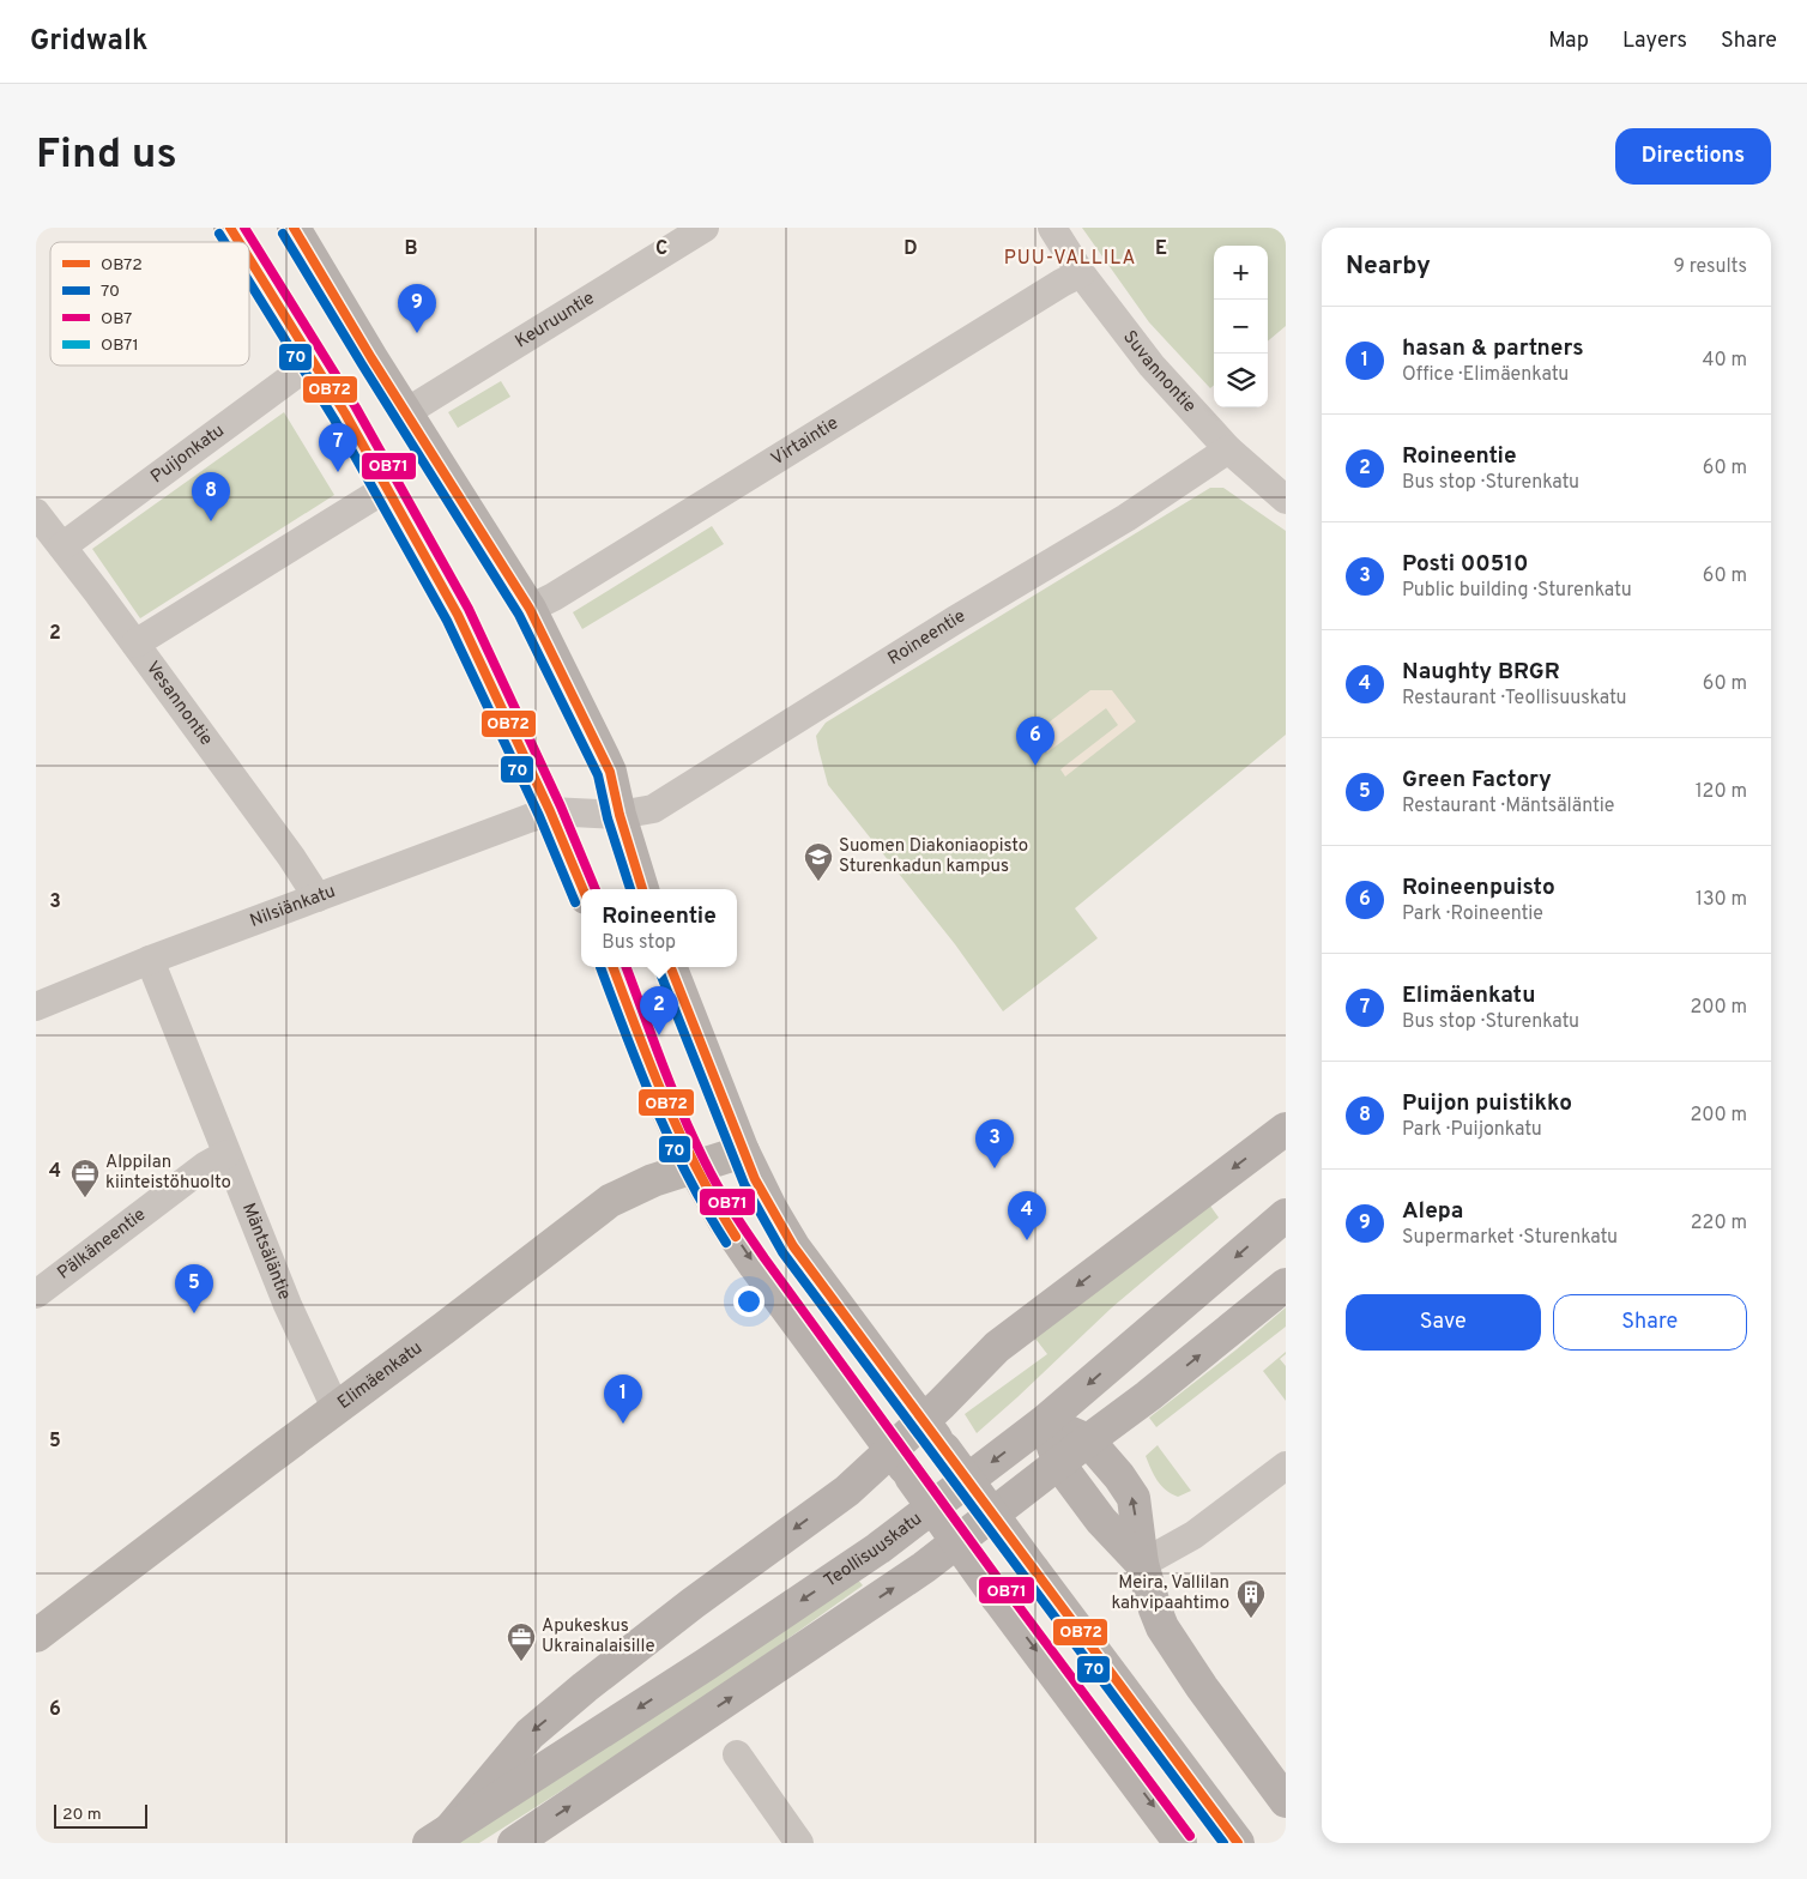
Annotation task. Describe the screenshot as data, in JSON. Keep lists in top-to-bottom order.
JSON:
{
  "streets": {
    "main road": ["Teollisuuskatu"],
    "street": [
      "Keuruuntie",
      "Suvannontie",
      "Virtaintie",
      "Puijonkatu",
      "Roineentie",
      "Vesannontie",
      "Nilsiänkatu",
      "Pälkäneentie",
      "Mäntsäläntie",
      "Elimäenkatu"
    ]
  },
  "crossings": [
    ["Suvannontie", "Virtaintie"],
    ["Suvannontie", "Roineentie"],
    ["Puijonkatu", "Vesannontie"],
    ["Roineentie", "Nilsiänkatu"],
    ["Vesannontie", "Nilsiänkatu"],
    ["Nilsiänkatu", "Mäntsäläntie"],
    ["Pälkäneentie", "Mäntsäläntie"],
    ["Mäntsäläntie", "Elimäenkatu"]
  ],
  "districts": ["PUU-VALLILA"],
  "places": {
    "school or university": ["Suomen Diakoniaopisto Sturenkadun kampus"],
    "office": ["Alppilan kiinteistöhuolto", "Apukeskus Ukrainalaisille"],
    "building": ["Meira, Vallilan kahvipaahtimo"]
  },
  "lines": ["transit line OB72", "transit line OB71", "transit line 70"],
  "legend": [
    "OB72",
    "70",
    "OB7",
    "OB71"
  ],
  "scale_bar": "20 m",
  "page": {
    "header": "Gridwalk",
    "nav": ["Map", "Layers", "Share"],
    "buttons": [
      "Directions",
      ["Save", "Share"]
    ],
    "title": "Find us",
    "heading": ["Nearby", "9 results"],
    "map_buttons": ["+", "−"],
    "pins": [
      "9",
      "7",
      "8",
      "6",
      "2",
      "3",
      "4",
      "5",
      "1"
    ],
    "list": [
      {
        "mark": "1",
        "name": "hasan & partners",
        "note": "Office · Elimäenkatu",
        "value": "40 m"
      },
      {
        "mark": "2",
        "name": "Roineentie",
        "note": "Bus stop · Sturenkatu",
        "value": "60 m"
      },
      {
        "mark": "3",
        "name": "Posti 00510",
        "note": "Public building · Sturenkatu",
        "value": "60 m"
      },
      {
        "mark": "4",
        "name": "Naughty BRGR",
        "note": "Restaurant · Teollisuuskatu",
        "value": "60 m"
      },
      {
        "mark": "5",
        "name": "Green Factory",
        "note": "Restaurant · Mäntsäläntie",
        "value": "120 m"
      },
      {
        "mark": "6",
        "name": "Roineenpuisto",
        "note": "Park · Roineentie",
        "value": "130 m"
      },
      {
        "mark": "7",
        "name": "Elimäenkatu",
        "note": "Bus stop · Sturenkatu",
        "value": "200 m"
      },
      {
        "mark": "8",
        "name": "Puijon puistikko",
        "note": "Park · Puijonkatu",
        "value": "200 m"
      },
      {
        "mark": "9",
        "name": "Alepa",
        "note": "Supermarket · Sturenkatu",
        "value": "220 m"
      }
    ],
    "popup": ["Roineentie", "Bus stop"],
    "scale": "20 m"
  },
  "grid": {
    "columns": [
      "B",
      "C",
      "D",
      "E"
    ],
    "rows": [
      "2",
      "3",
      "4",
      "5",
      "6"
    ]
  }
}
